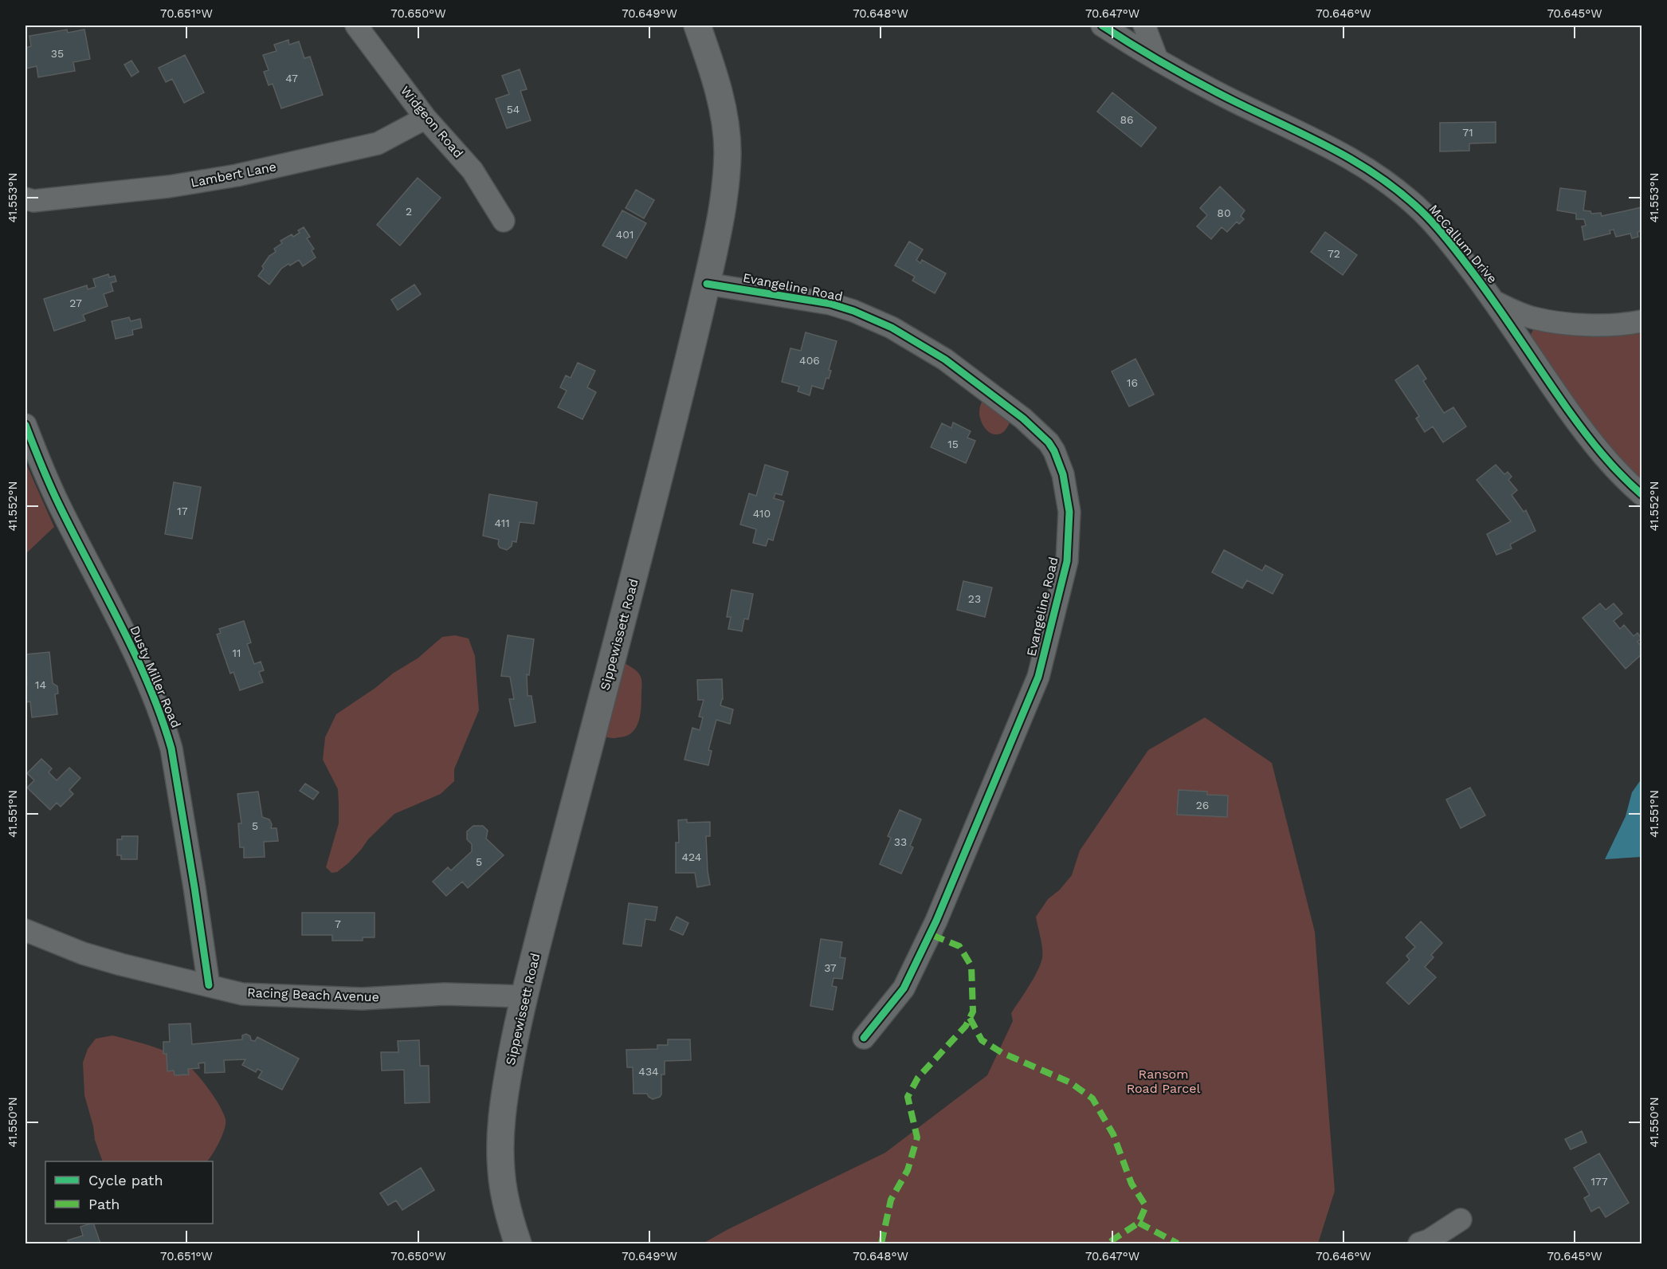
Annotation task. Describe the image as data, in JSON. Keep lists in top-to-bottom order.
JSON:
{
  "streets": {
    "main road": ["Sippewissett Road"],
    "street": [
      "Widgeon Road",
      "Lambert Lane",
      "McCallum Drive",
      "Evangeline Road",
      "Dusty Miller Road",
      "Racing Beach Avenue"
    ]
  },
  "crossings": [
    ["Widgeon Road", "Lambert Lane"],
    ["Evangeline Road", "Sippewissett Road"],
    ["Sippewissett Road", "Racing Beach Avenue"],
    ["Dusty Miller Road", "Racing Beach Avenue"]
  ],
  "parks": ["Ransom Road Parcel"],
  "house_numbers": [
    "35",
    "47",
    "54",
    "86",
    "71",
    "2",
    "80",
    "401",
    "72",
    "27",
    "406",
    "16",
    "15",
    "17",
    "410",
    "411",
    "23",
    "11",
    "14",
    "26",
    "5",
    "33",
    "424",
    "5",
    "7",
    "37",
    "434",
    "177"
  ],
  "legend": ["Cycle path", "Path"],
  "coordinates": [
    "70.651°W",
    "70.650°W",
    "70.649°W",
    "70.648°W",
    "70.647°W",
    "70.646°W",
    "70.645°W",
    "41.553°N",
    "41.552°N",
    "41.551°N",
    "41.550°N"
  ]
}
